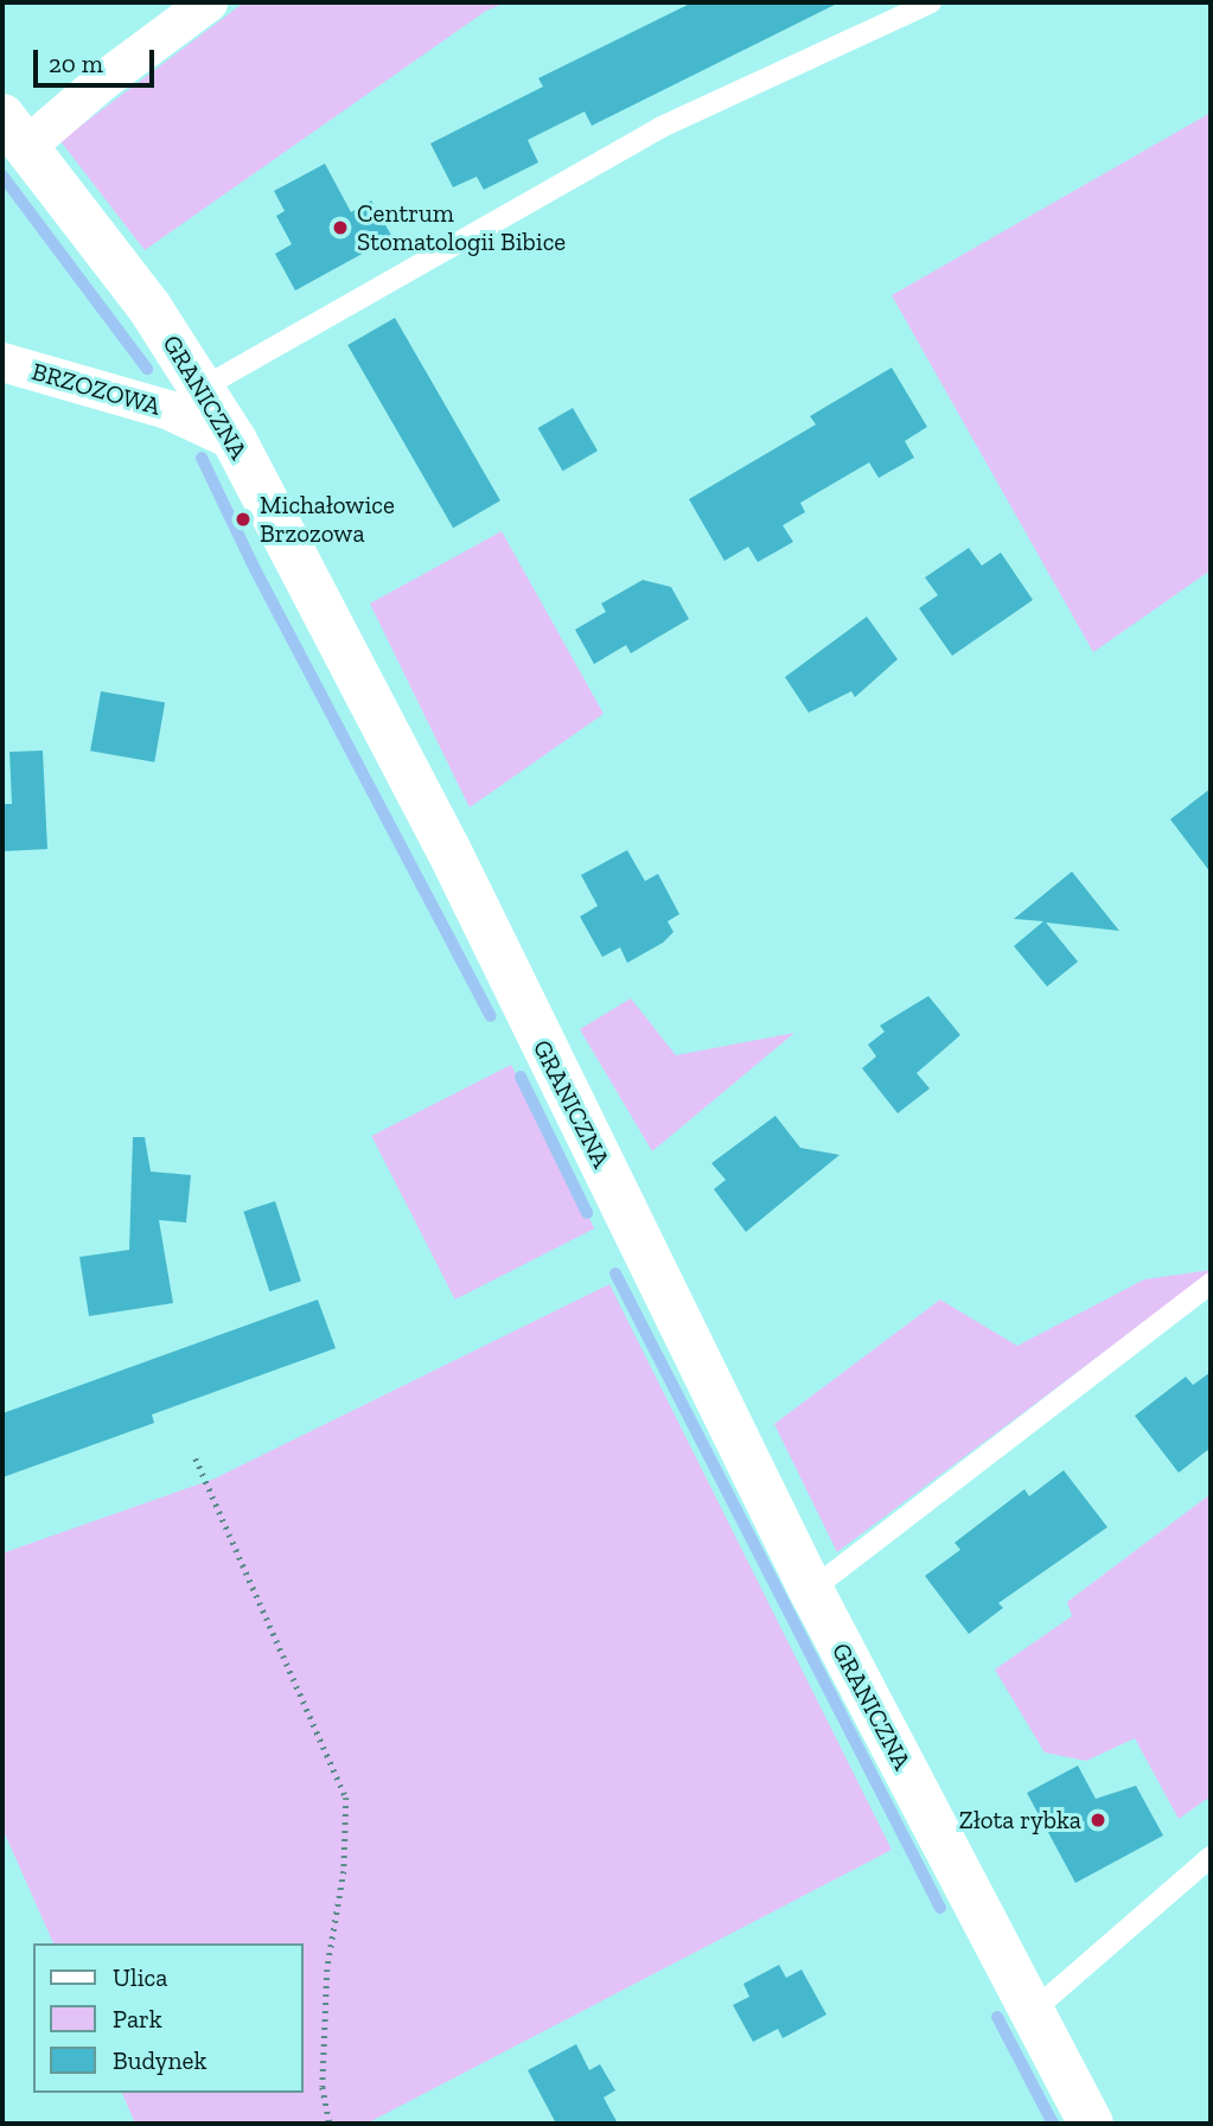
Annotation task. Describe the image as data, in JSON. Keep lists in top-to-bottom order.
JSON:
{
  "streets": {
    "street": ["BRZOZOWA", "GRANICZNA"]
  },
  "crossings": [
    ["BRZOZOWA", "GRANICZNA"]
  ],
  "places": ["Centrum Stomatologii Bibice", "Michałowice Brzozowa", "Złota rybka"],
  "legend": ["Ulica", "Park", "Budynek"],
  "scale_bar": "20 m"
}
